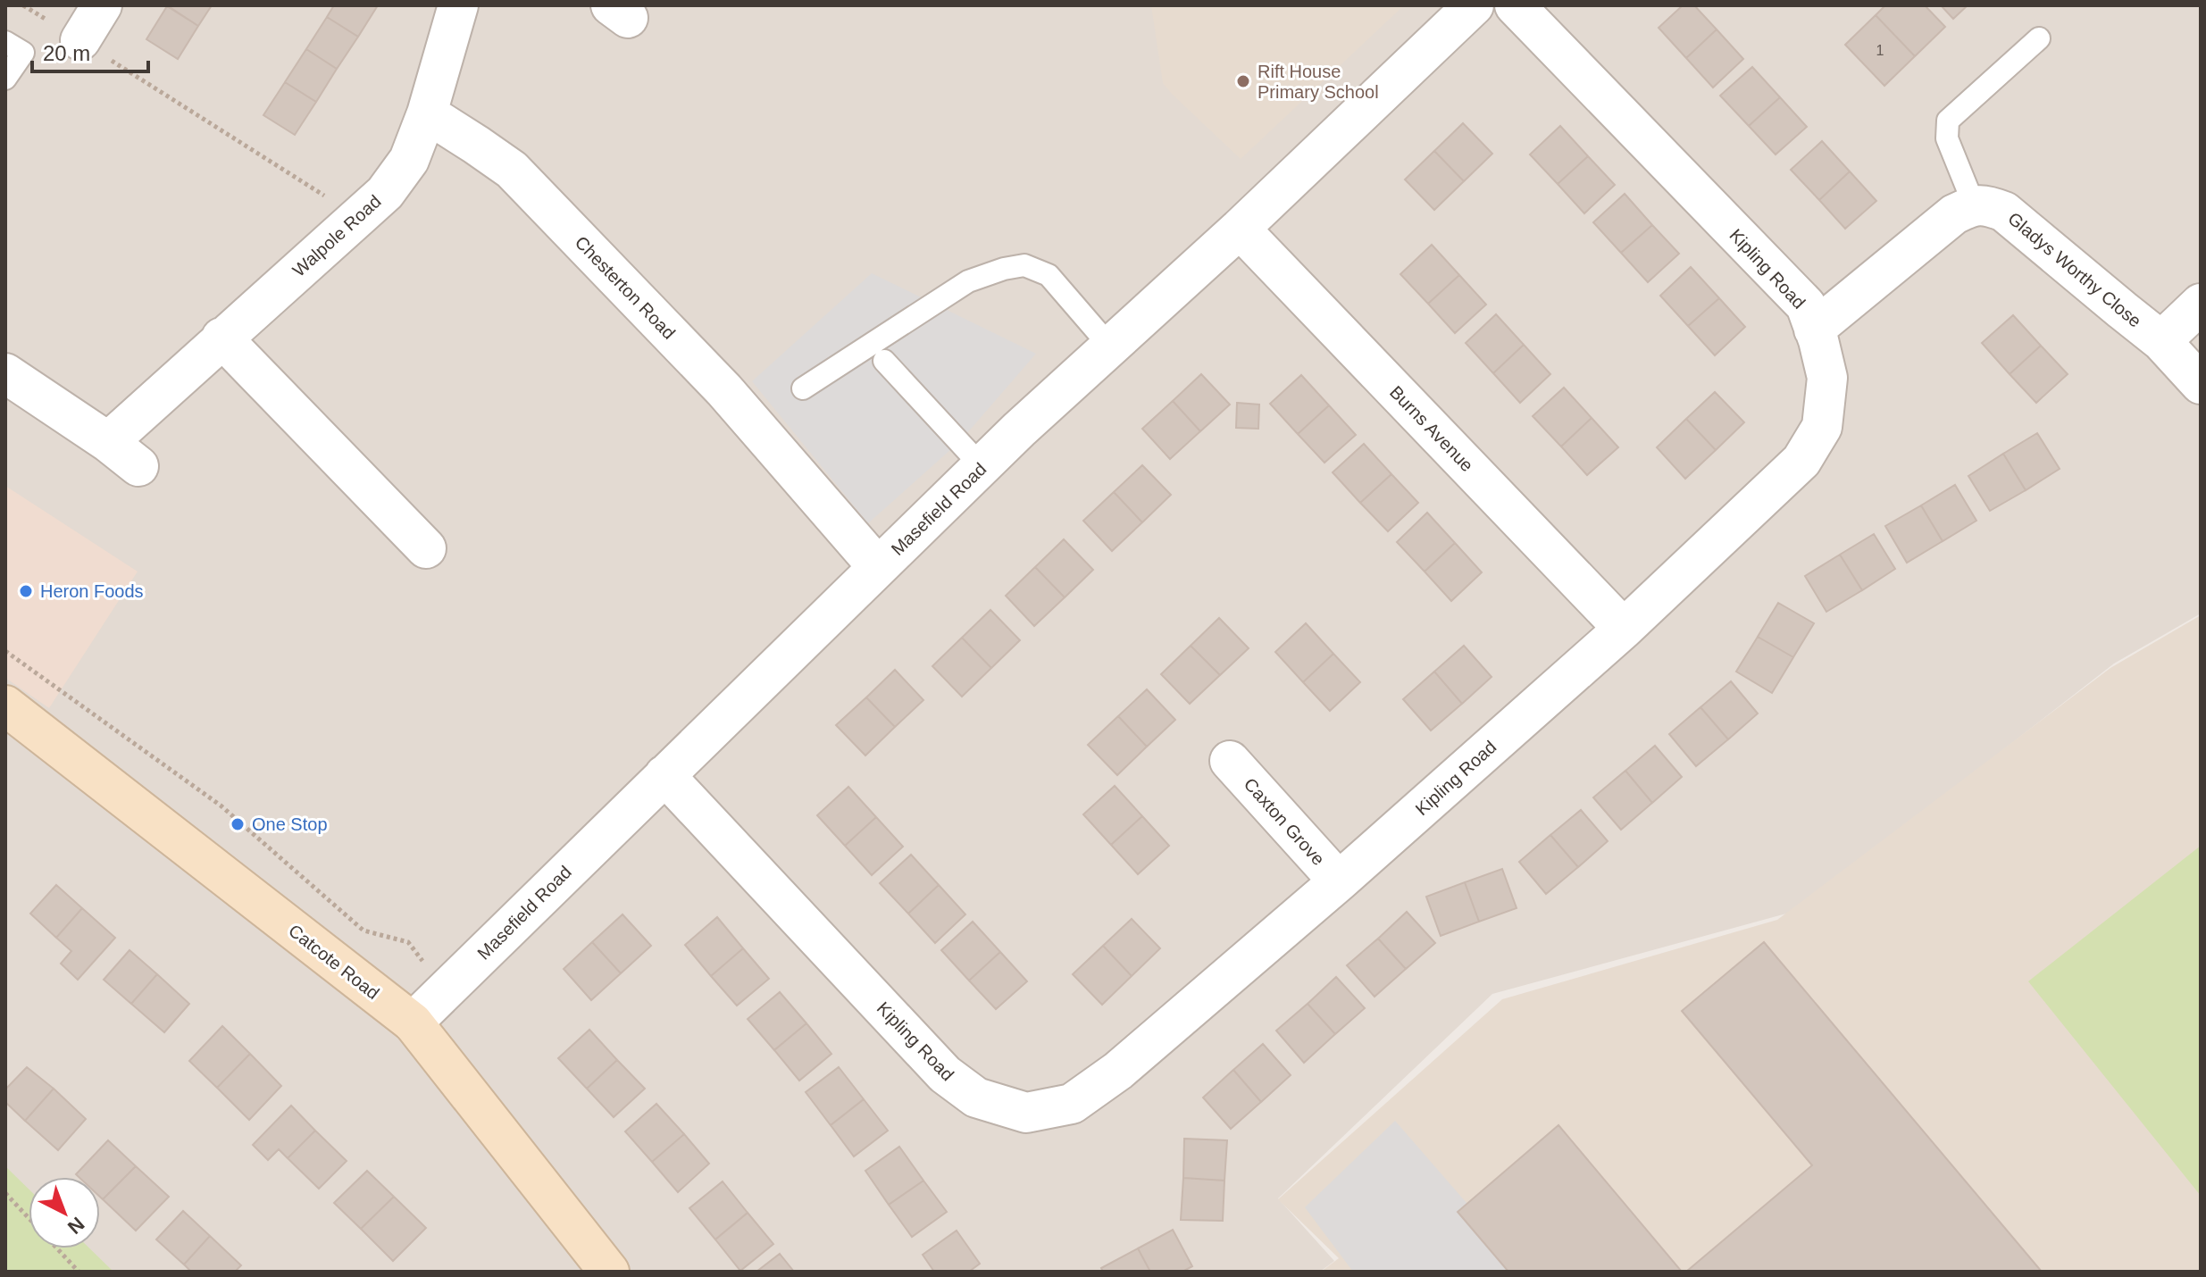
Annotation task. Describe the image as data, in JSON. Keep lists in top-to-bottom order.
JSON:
{
  "streets": {
    "street": [
      "Walpole Road",
      "Kipling Road",
      "Gladys Worthy Close",
      "Chesterton Road",
      "Burns Avenue",
      "Masefield Road",
      "Caxton Grove",
      "Catcote Road"
    ]
  },
  "crossings": [
    ["Walpole Road", "Chesterton Road"],
    ["Kipling Road", "Burns Avenue"],
    ["Kipling Road", "Masefield Road"],
    ["Kipling Road", "Caxton Grove"],
    ["Chesterton Road", "Masefield Road"],
    ["Burns Avenue", "Masefield Road"],
    ["Masefield Road", "Catcote Road"]
  ],
  "places": ["Rift House Primary School", "Heron Foods", "One Stop"],
  "house_numbers": ["1"],
  "scale_bar": "20 m",
  "north": "bottom right"
}
